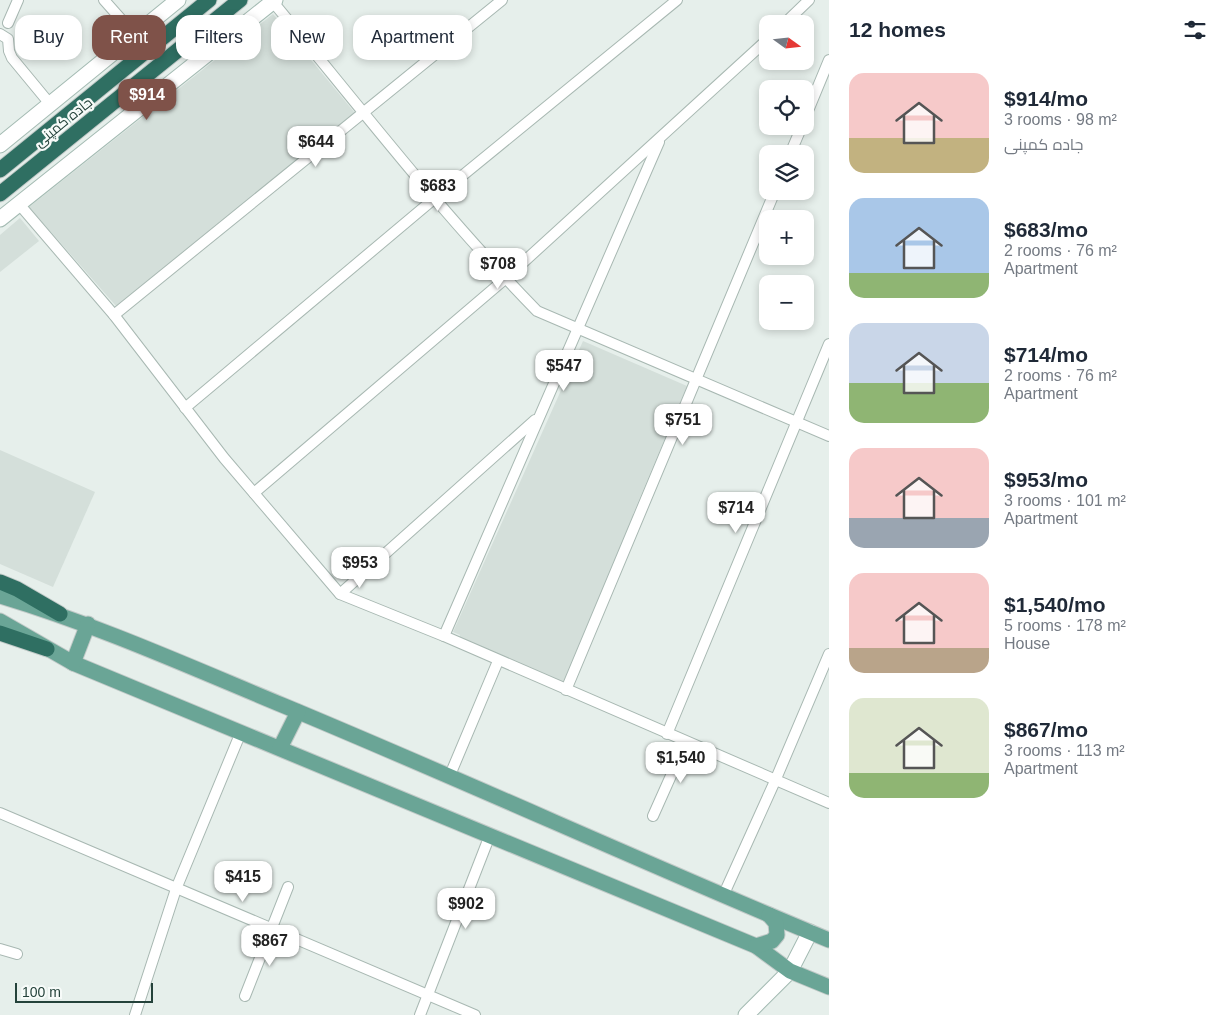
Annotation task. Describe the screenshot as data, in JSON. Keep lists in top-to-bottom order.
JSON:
{
  "streets": {
    "highway": ["جاده کمپنی"]
  },
  "scale_bar": "100 m",
  "north": "right",
  "page": {
    "heading": "12 homes",
    "map_buttons": ["+", "−"],
    "chip": [
      "Buy",
      "Rent",
      "Filters",
      "New",
      "Apartment"
    ],
    "list": [
      {
        "name": "$914/mo",
        "note": "3 rooms · 98 m² · جاده کمپنی"
      },
      {
        "name": "$683/mo",
        "note": "2 rooms · 76 m² · Apartment"
      },
      {
        "name": "$714/mo",
        "note": "2 rooms · 76 m² · Apartment"
      },
      {
        "name": "$953/mo",
        "note": "3 rooms · 101 m² · Apartment"
      },
      {
        "name": "$1,540/mo",
        "note": "5 rooms · 178 m² · House"
      },
      {
        "name": "$867/mo",
        "note": "3 rooms · 113 m² · Apartment"
      }
    ],
    "price": [
      "$914",
      "$644",
      "$683",
      "$708",
      "$547",
      "$751",
      "$714",
      "$953",
      "$1,540",
      "$415",
      "$902",
      "$867"
    ],
    "scale": "100 m"
  }
}
